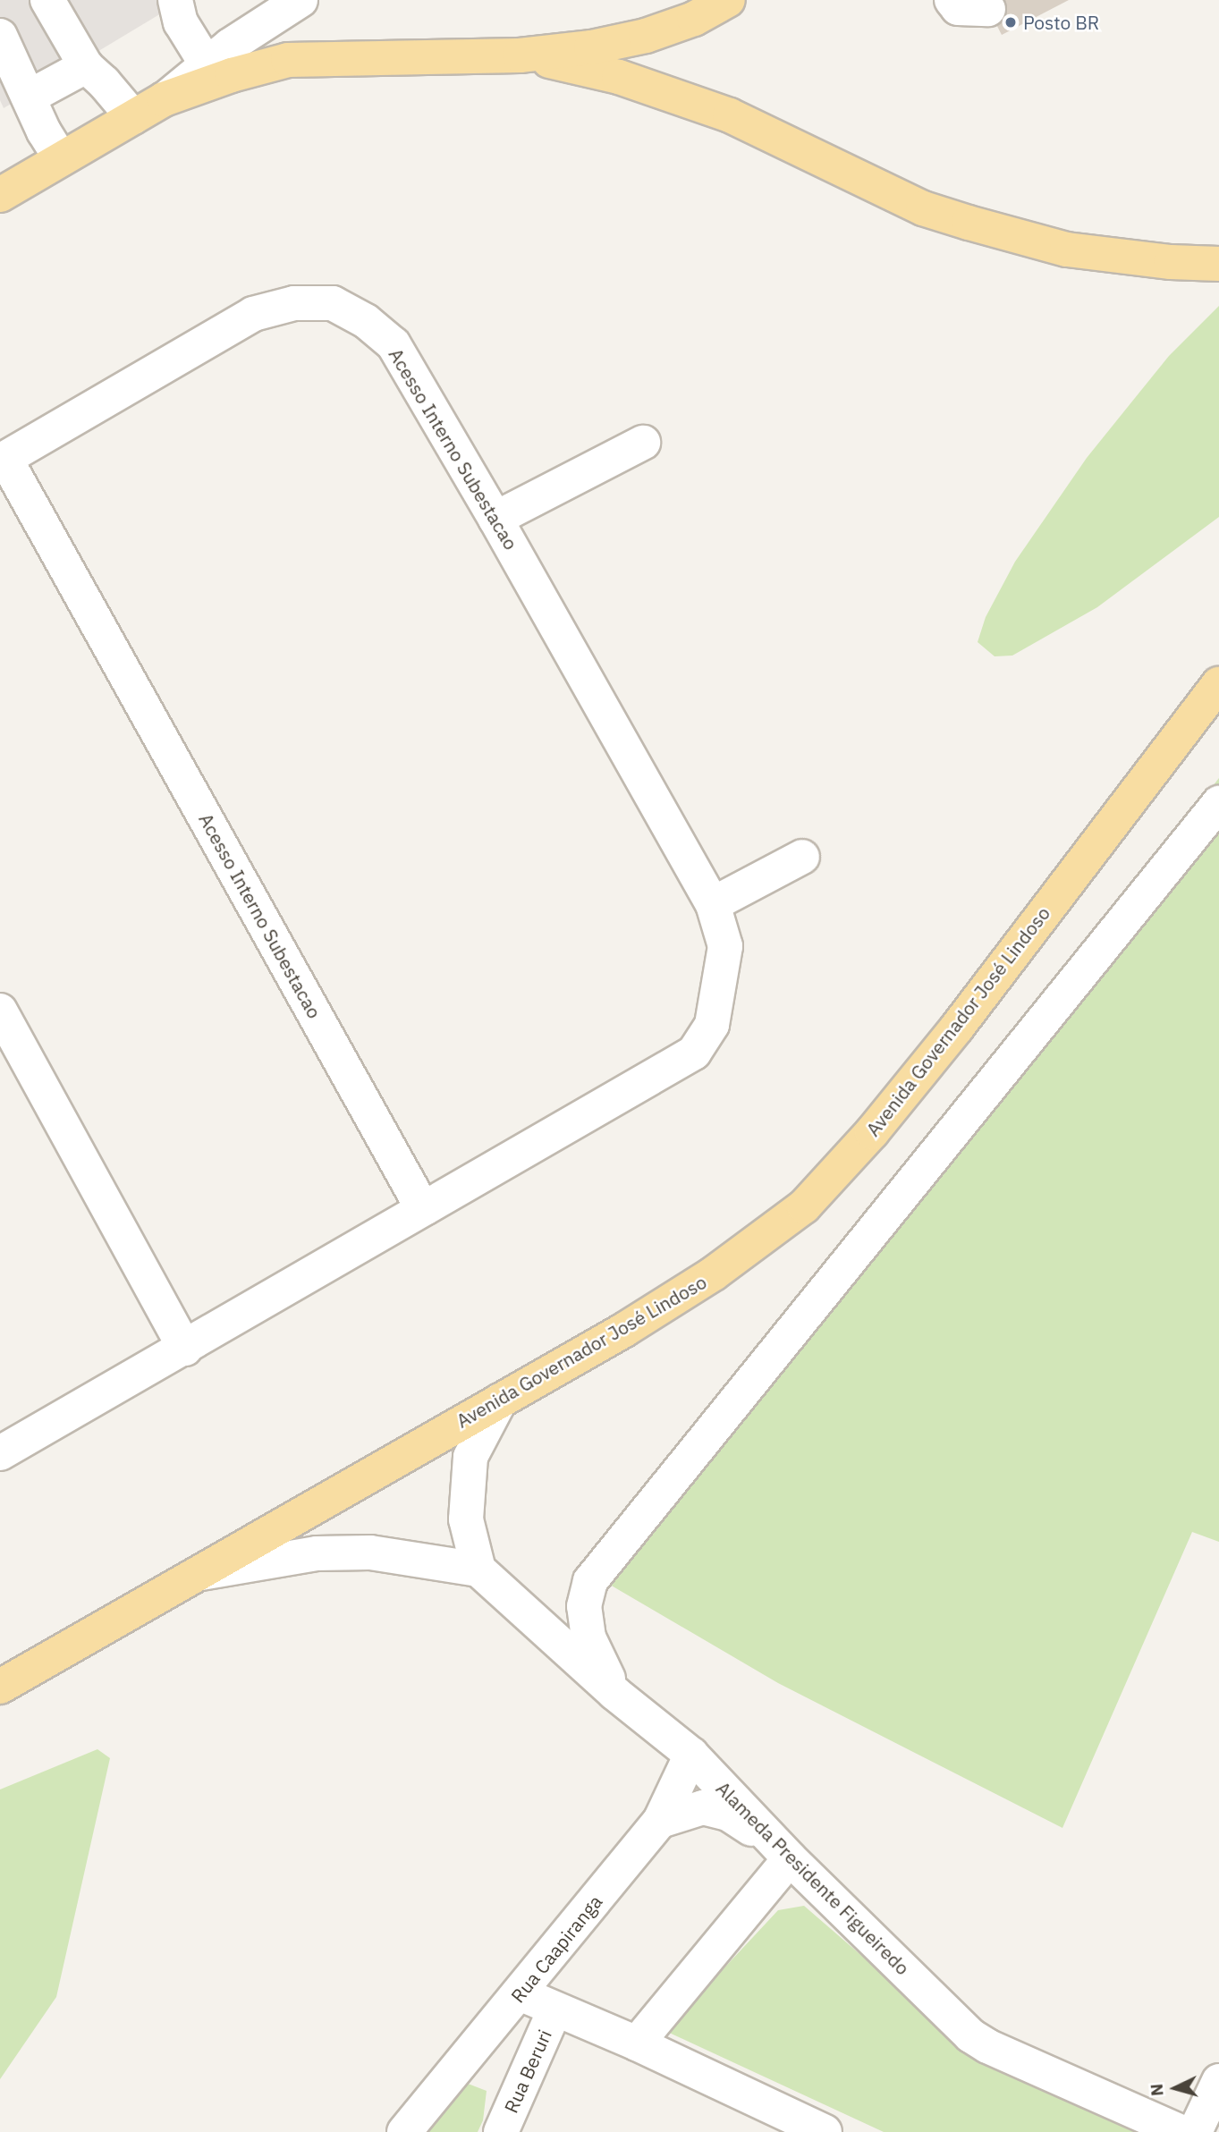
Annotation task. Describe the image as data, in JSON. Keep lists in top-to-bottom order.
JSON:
{
  "streets": {
    "main road": ["Avenida Governador José Lindoso"],
    "street": [
      "Acesso Interno Subestacao",
      "Alameda Presidente Figueiredo",
      "Rua Caapiranga",
      "Rua Beruri"
    ]
  },
  "crossings": [
    ["Alameda Presidente Figueiredo", "Rua Caapiranga"]
  ],
  "places": ["Posto BR"],
  "north": "left"
}
